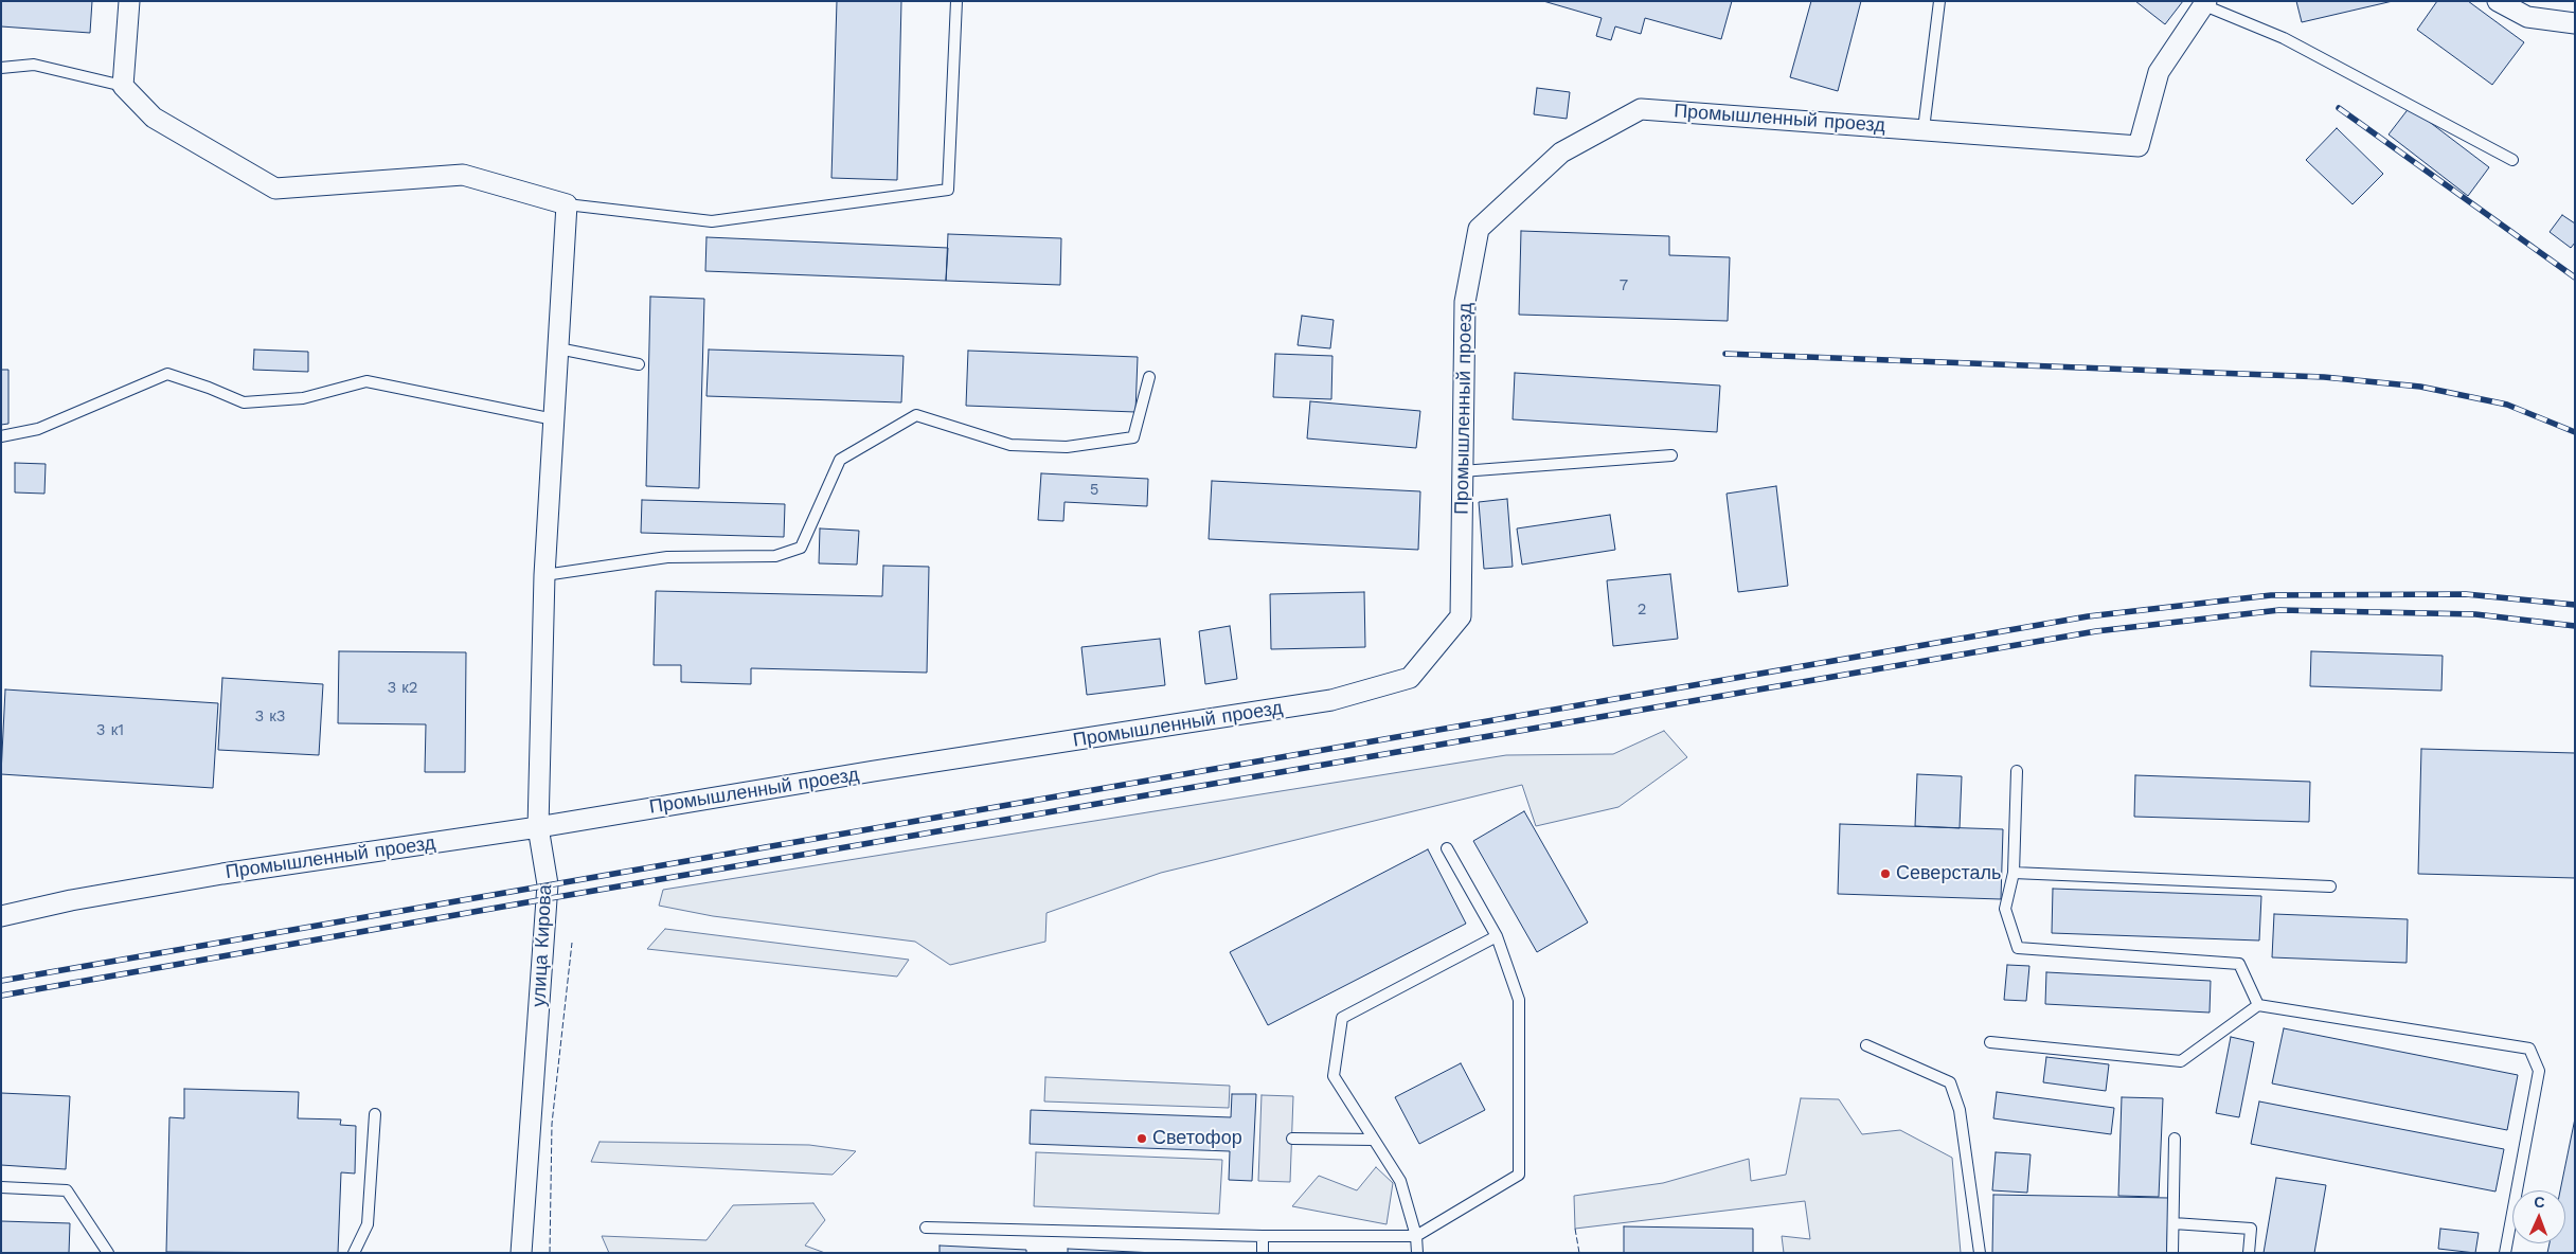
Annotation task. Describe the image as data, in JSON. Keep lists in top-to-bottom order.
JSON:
{
  "streets": {
    "street": ["Промышленный проезд", "улица Кирова"]
  },
  "crossings": [
    ["Промышленный проезд", "улица Кирова"]
  ],
  "places": ["Северсталь", "Светофор"],
  "house_numbers": [
    "7",
    "5",
    "2",
    "3 к2",
    "3 к3",
    "3 к1"
  ],
  "north": "top"
}
